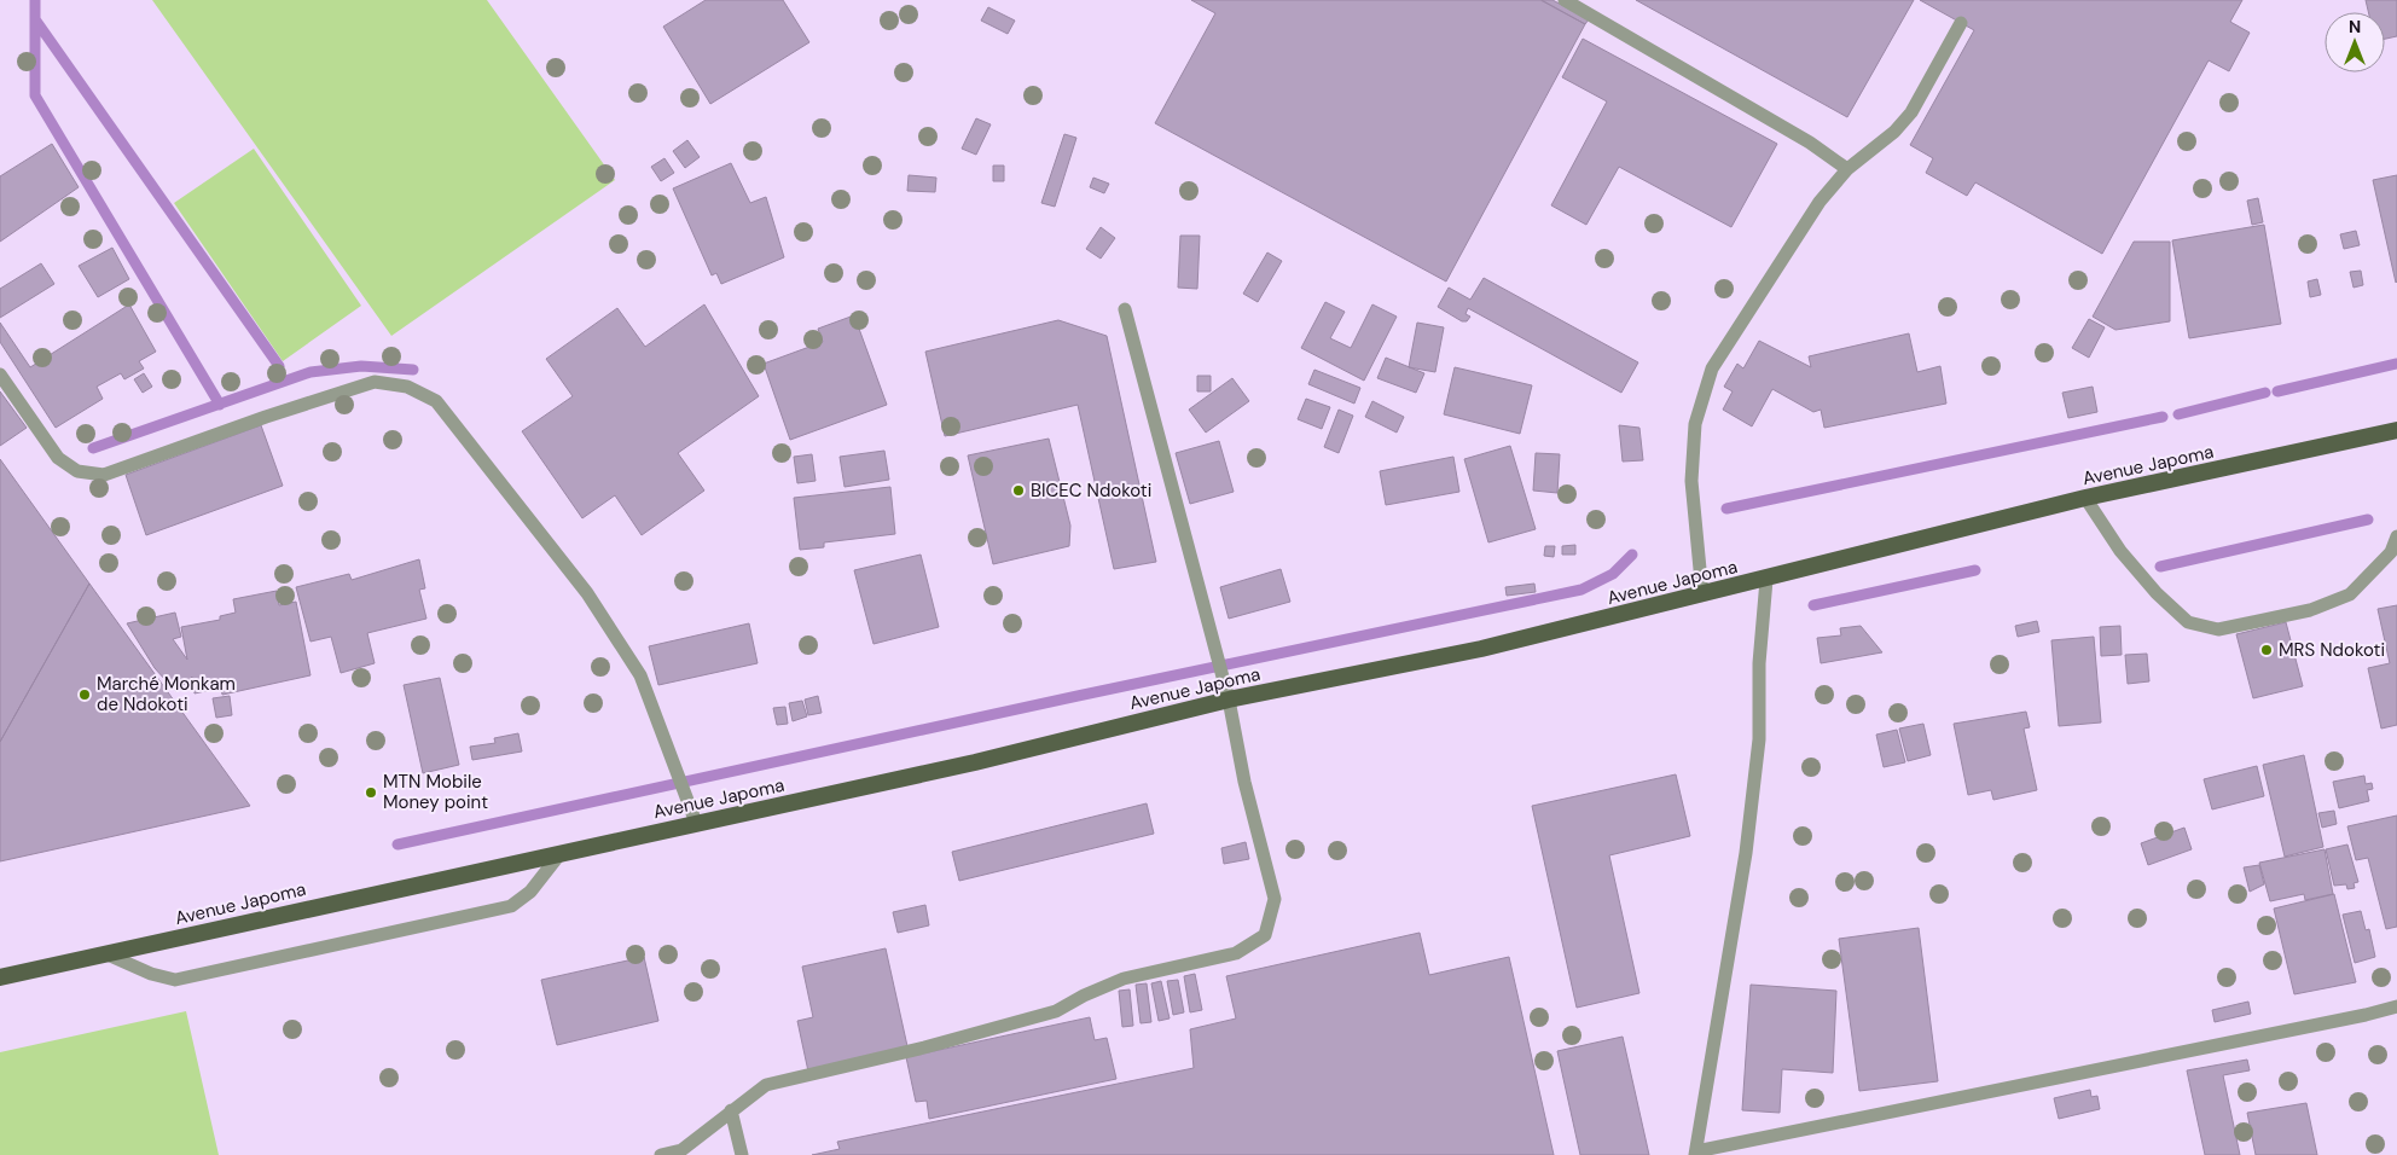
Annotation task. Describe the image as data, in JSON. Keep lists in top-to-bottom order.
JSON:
{
  "streets": {
    "main road": ["Avenue Japoma"]
  },
  "places": [
    "BICEC Ndokoti",
    "MRS Ndokoti",
    "Marché Monkam de Ndokoti",
    "MTN Mobile Money point"
  ],
  "north": "top"
}
